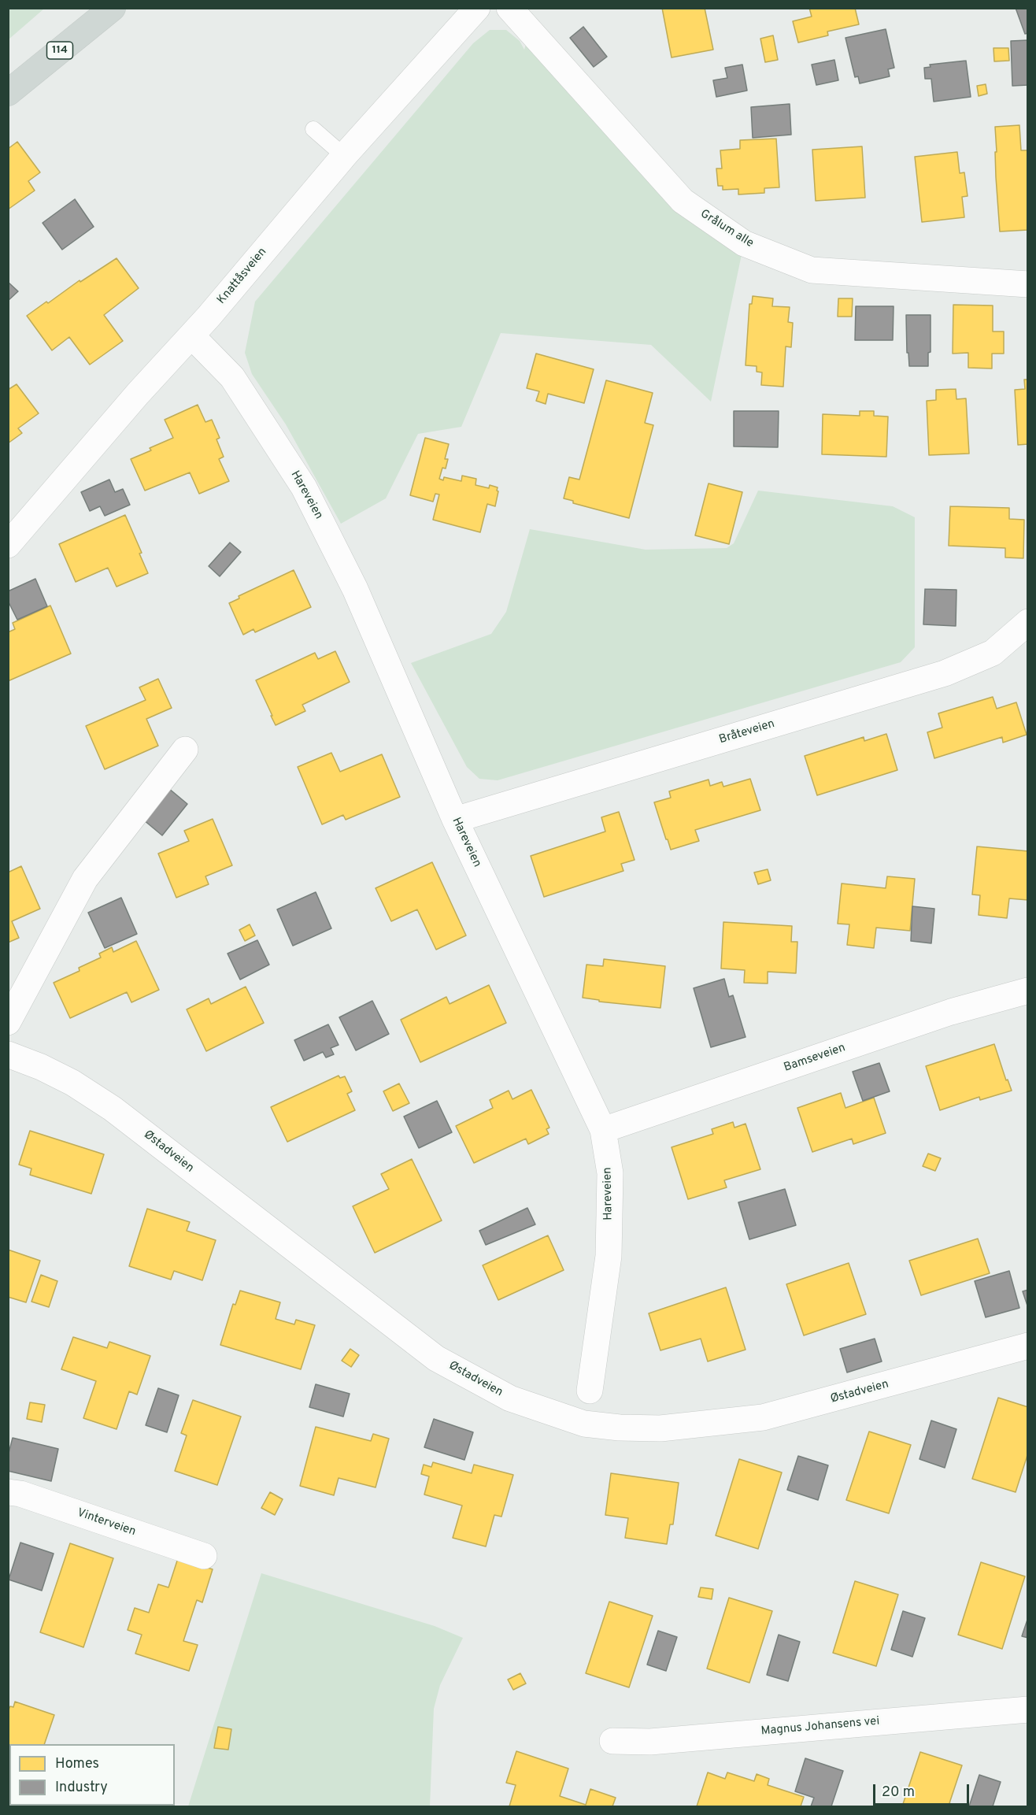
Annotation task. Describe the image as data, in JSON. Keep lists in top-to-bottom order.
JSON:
{
  "streets": {
    "main road": ["114"],
    "street": [
      "Grålum alle",
      "Knattåsveien",
      "Hareveien",
      "Bråteveien",
      "Bamseveien",
      "Østadveien",
      "Vinterveien",
      "Magnus Johansens vei"
    ]
  },
  "crossings": [
    ["Knattåsveien", "Hareveien"],
    ["Hareveien", "Bråteveien"],
    ["Hareveien", "Bamseveien"]
  ],
  "legend": ["Homes", "Industry"],
  "scale_bar": "20 m"
}
